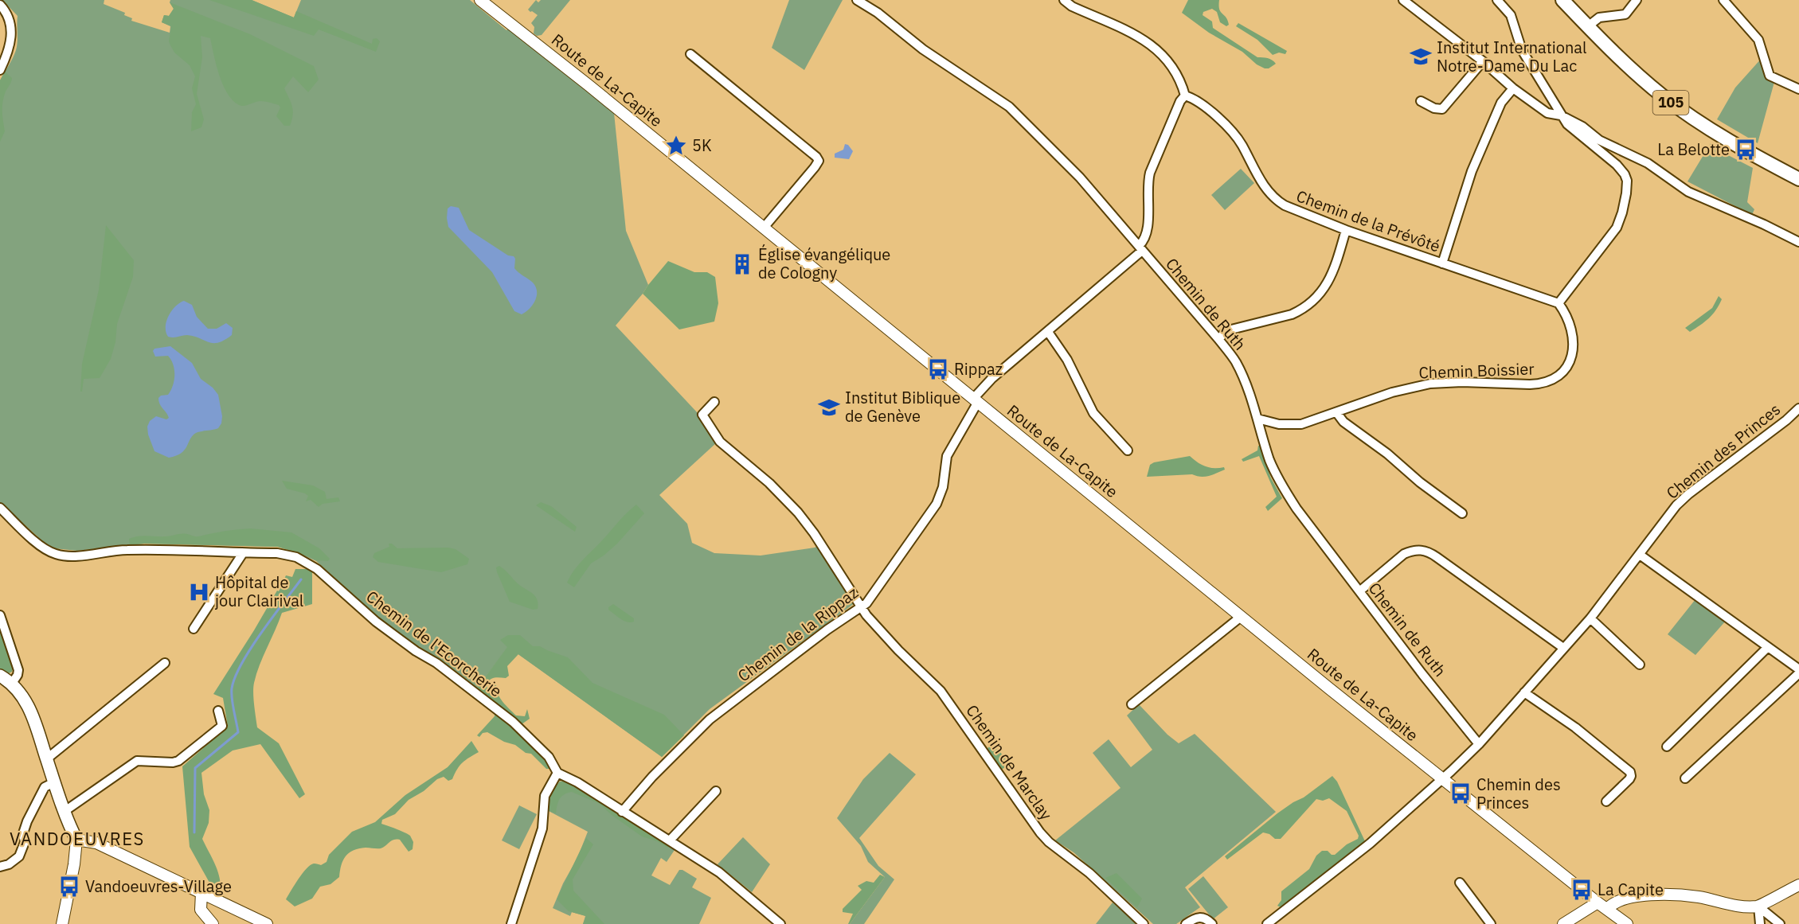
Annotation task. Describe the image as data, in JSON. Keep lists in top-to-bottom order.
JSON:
{
  "streets": {
    "main road": ["105"],
    "street": [
      "Route de La-Capite",
      "Chemin de la Prévôté",
      "Chemin de Ruth",
      "Chemin Boissier",
      "Chemin des Princes",
      "Chemin de la Rippaz",
      "Chemin de l'Ecorcherie",
      "Chemin de Marclay"
    ]
  },
  "crossings": [
    ["Route de La-Capite", "Chemin des Princes"],
    ["Route de La-Capite", "Chemin de la Rippaz"],
    ["Chemin de la Prévôté", "Chemin Boissier"],
    ["Chemin de Ruth", "Chemin Boissier"],
    ["Chemin de Ruth", "Chemin des Princes"],
    ["Chemin de Ruth", "Chemin de la Rippaz"],
    ["Chemin de la Rippaz", "Chemin de Marclay"]
  ],
  "districts": ["VANDOEUVRES"],
  "places": {
    "school or university": ["Institut International Notre-Dame Du Lac", "Institut Biblique de Genève"],
    "place": ["5K"],
    "bus stop": [
      "La Belotte",
      "Rippaz",
      "Chemin des Princes",
      "Vandoeuvres-Village",
      "La Capite"
    ],
    "building": ["Église évangélique de Cologny"],
    "hospital": ["Hôpital de jour Clairival"]
  }
}
